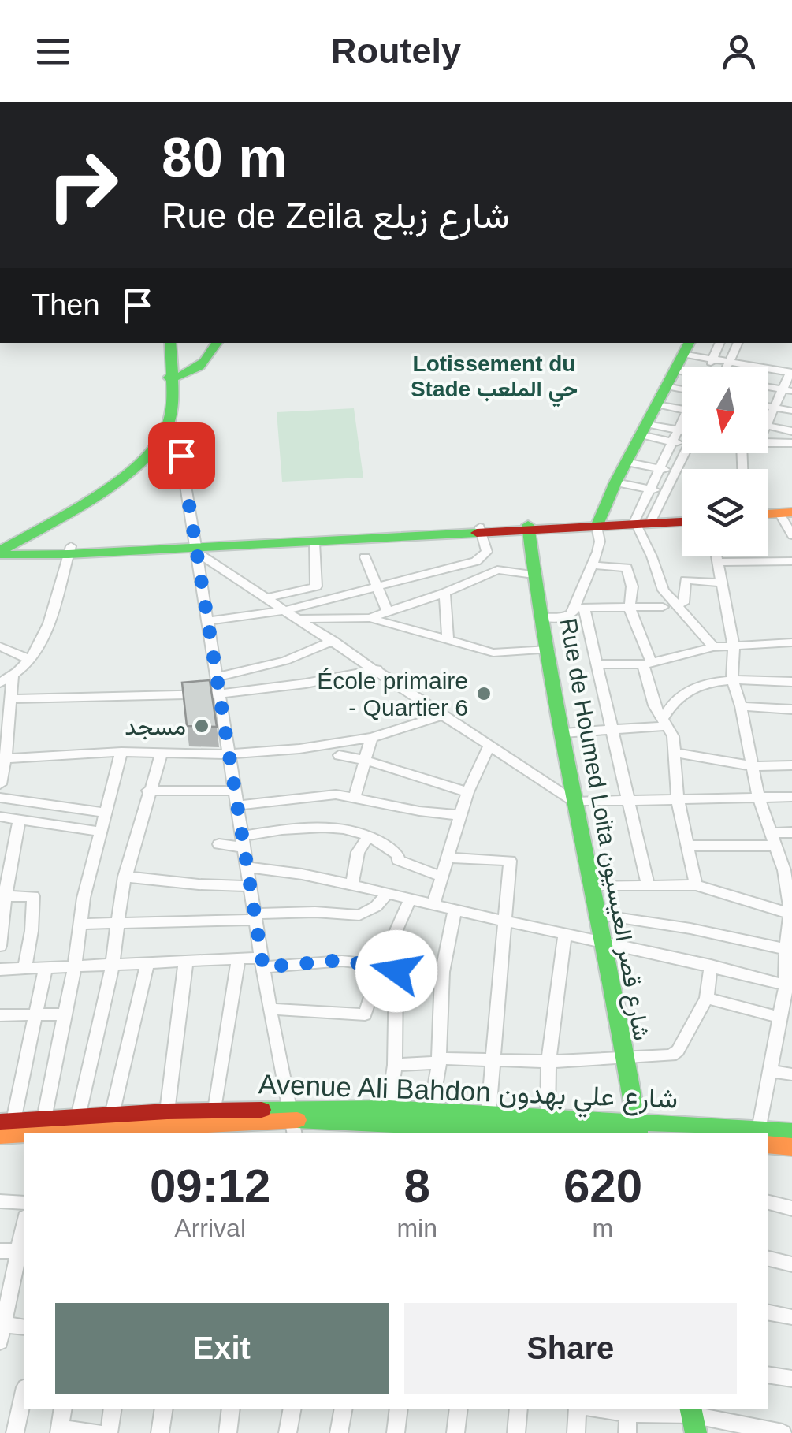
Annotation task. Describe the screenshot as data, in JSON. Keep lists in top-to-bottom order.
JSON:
{
  "streets": {
    "street": ["Rue de Houmed Loita شارع قصر العيسيون", "Avenue Ali Bahdon شارع علي بهدون"]
  },
  "crossings": [
    ["Rue de Houmed Loita شارع قصر العيسيون", "Avenue Ali Bahdon شارع علي بهدون"]
  ],
  "districts": ["Lotissement du Stade حي الملعب"],
  "places": ["École primaire - Quartier 6", "مسجد"],
  "north": "bottom",
  "page": {
    "header": "Routely",
    "turn": ["80 m", "Rue de Zeila شارع زيلع"],
    "then": "Then",
    "eta": [
      "09:12",
      "Arrival",
      "8",
      "min",
      "620",
      "m"
    ],
    "buttons": ["Exit", "Share"]
  }
}
